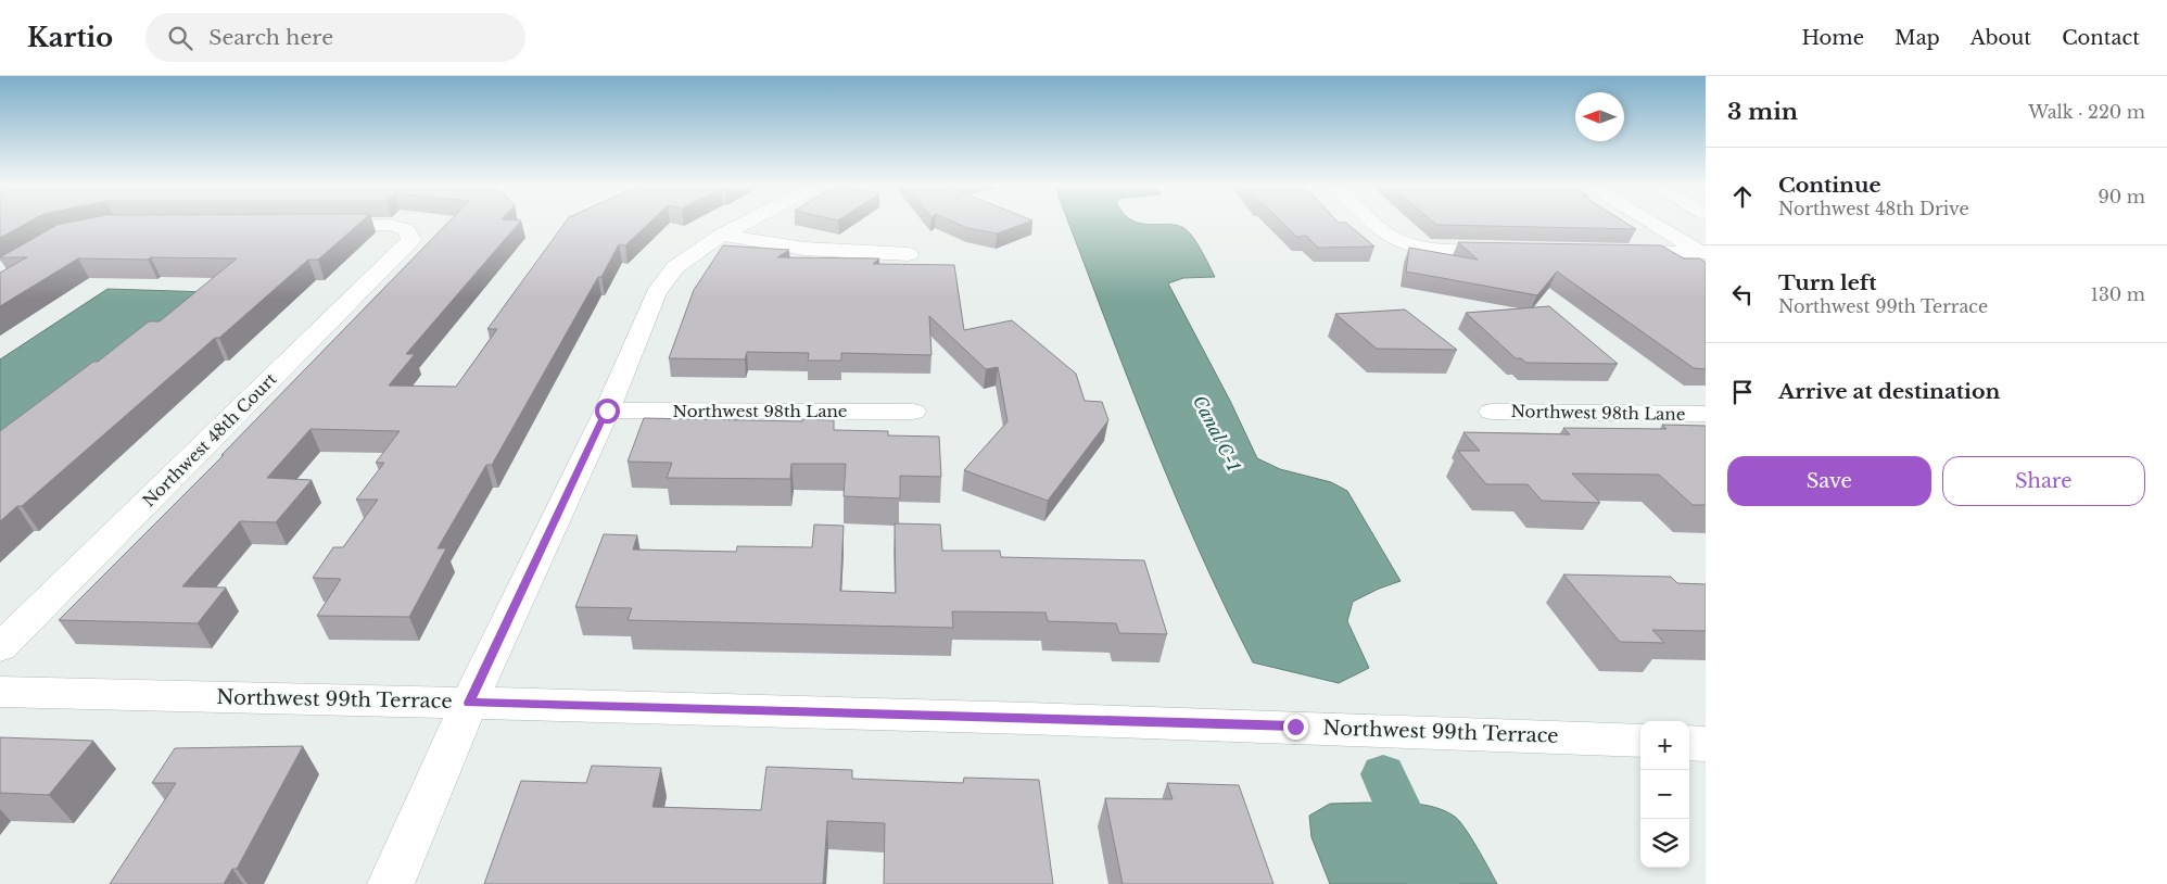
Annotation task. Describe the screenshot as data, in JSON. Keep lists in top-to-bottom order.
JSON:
{
  "streets": {
    "street": ["Northwest 98th Lane", "Northwest 48th Court", "Northwest 99th Terrace"]
  },
  "water": ["Canal C-1"],
  "north": "left",
  "page": {
    "header": "Kartio",
    "search": "Search here",
    "nav": [
      "Home",
      "Map",
      "About",
      "Contact"
    ],
    "heading": ["3 min", "Walk · 220 m"],
    "list": [
      ["Continue", "Northwest 48th Drive", "90 m"],
      ["Turn left", "Northwest 99th Terrace", "130 m"],
      "Arrive at destination"
    ],
    "buttons": ["Save", "Share"],
    "map_buttons": ["+", "−"]
  }
}
